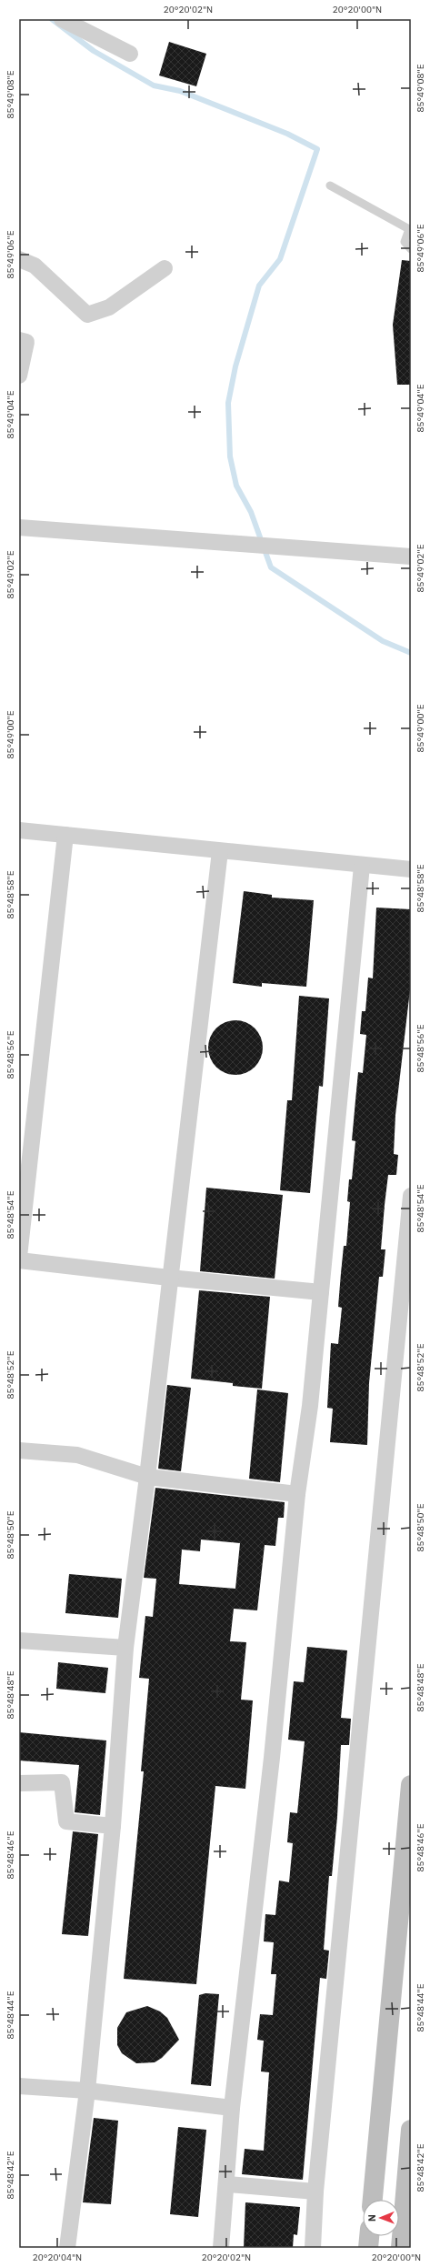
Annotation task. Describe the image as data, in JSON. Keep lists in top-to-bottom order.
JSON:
{
  "north": "left",
  "coordinates": [
    "20°20'02\"N",
    "20°20'00\"N",
    "85°49'08\"E",
    "85°49'06\"E",
    "85°49'04\"E",
    "85°49'02\"E",
    "85°49'00\"E",
    "85°48'58\"E",
    "85°48'56\"E",
    "85°48'54\"E",
    "85°48'52\"E",
    "85°48'50\"E",
    "85°48'48\"E",
    "85°48'46\"E",
    "85°48'44\"E",
    "85°48'42\"E",
    "20°20'04\"N"
  ]
}
